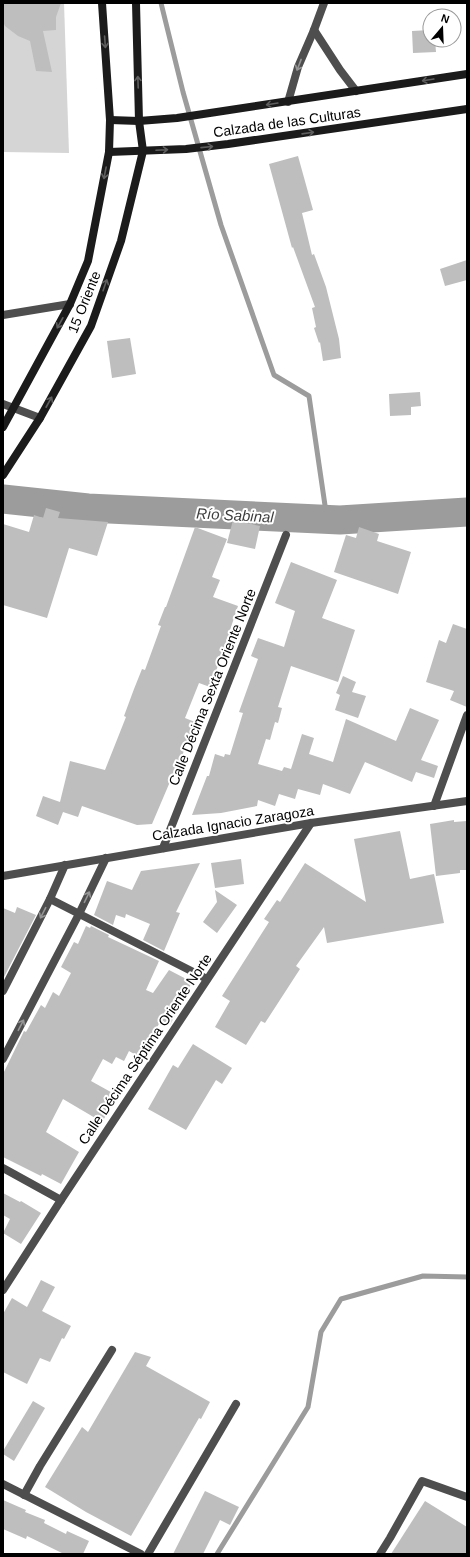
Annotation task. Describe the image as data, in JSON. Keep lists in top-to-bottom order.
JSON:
{
  "streets": {
    "main road": ["Calzada de las Culturas", "15 Oriente"],
    "street": ["Calle Décima Sexta Oriente Norte", "Calzada Ignacio Zaragoza", "Calle Décima Séptima Oriente Norte"]
  },
  "crossings": [
    ["Calzada de las Culturas", "15 Oriente"],
    ["Calle Décima Sexta Oriente Norte", "Calzada Ignacio Zaragoza"],
    ["Calzada Ignacio Zaragoza", "Calle Décima Séptima Oriente Norte"]
  ],
  "water": ["Río Sabinal"],
  "north": "top"
}
